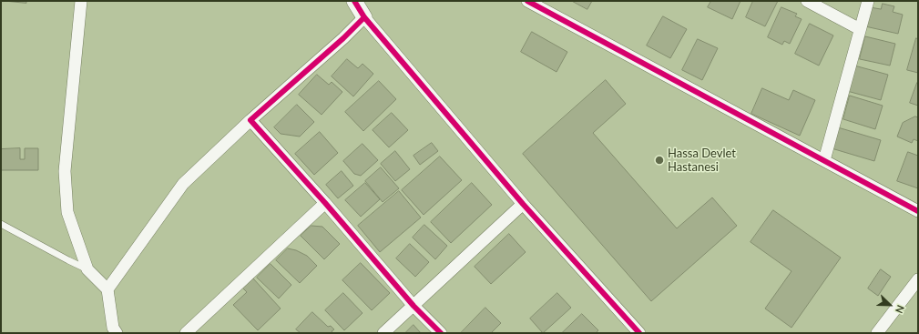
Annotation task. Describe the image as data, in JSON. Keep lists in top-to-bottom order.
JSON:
{
  "places": ["Hassa Devlet Hastanesi"],
  "north": "bottom right"
}
